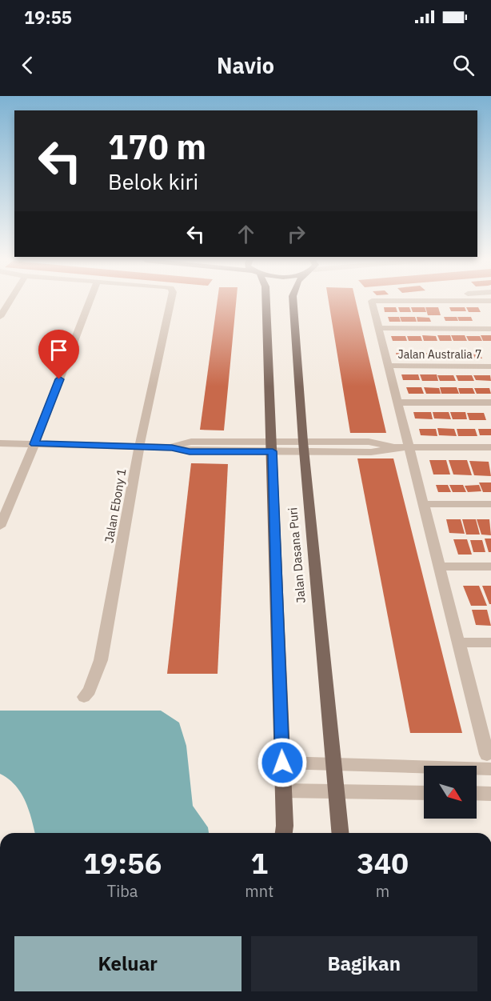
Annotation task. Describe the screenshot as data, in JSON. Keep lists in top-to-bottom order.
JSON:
{
  "streets": {
    "main road": ["Jalan Dasana Puri"],
    "street": ["Jalan Australia 7", "Jalan Ebony 1"]
  },
  "north": "bottom right",
  "page": {
    "status": "19:55",
    "header": "Navio",
    "turn": ["170 m", "Belok kiri"],
    "eta": [
      "19:56",
      "Tiba",
      "1",
      "mnt",
      "340",
      "m"
    ],
    "buttons": ["Keluar", "Bagikan"]
  }
}
